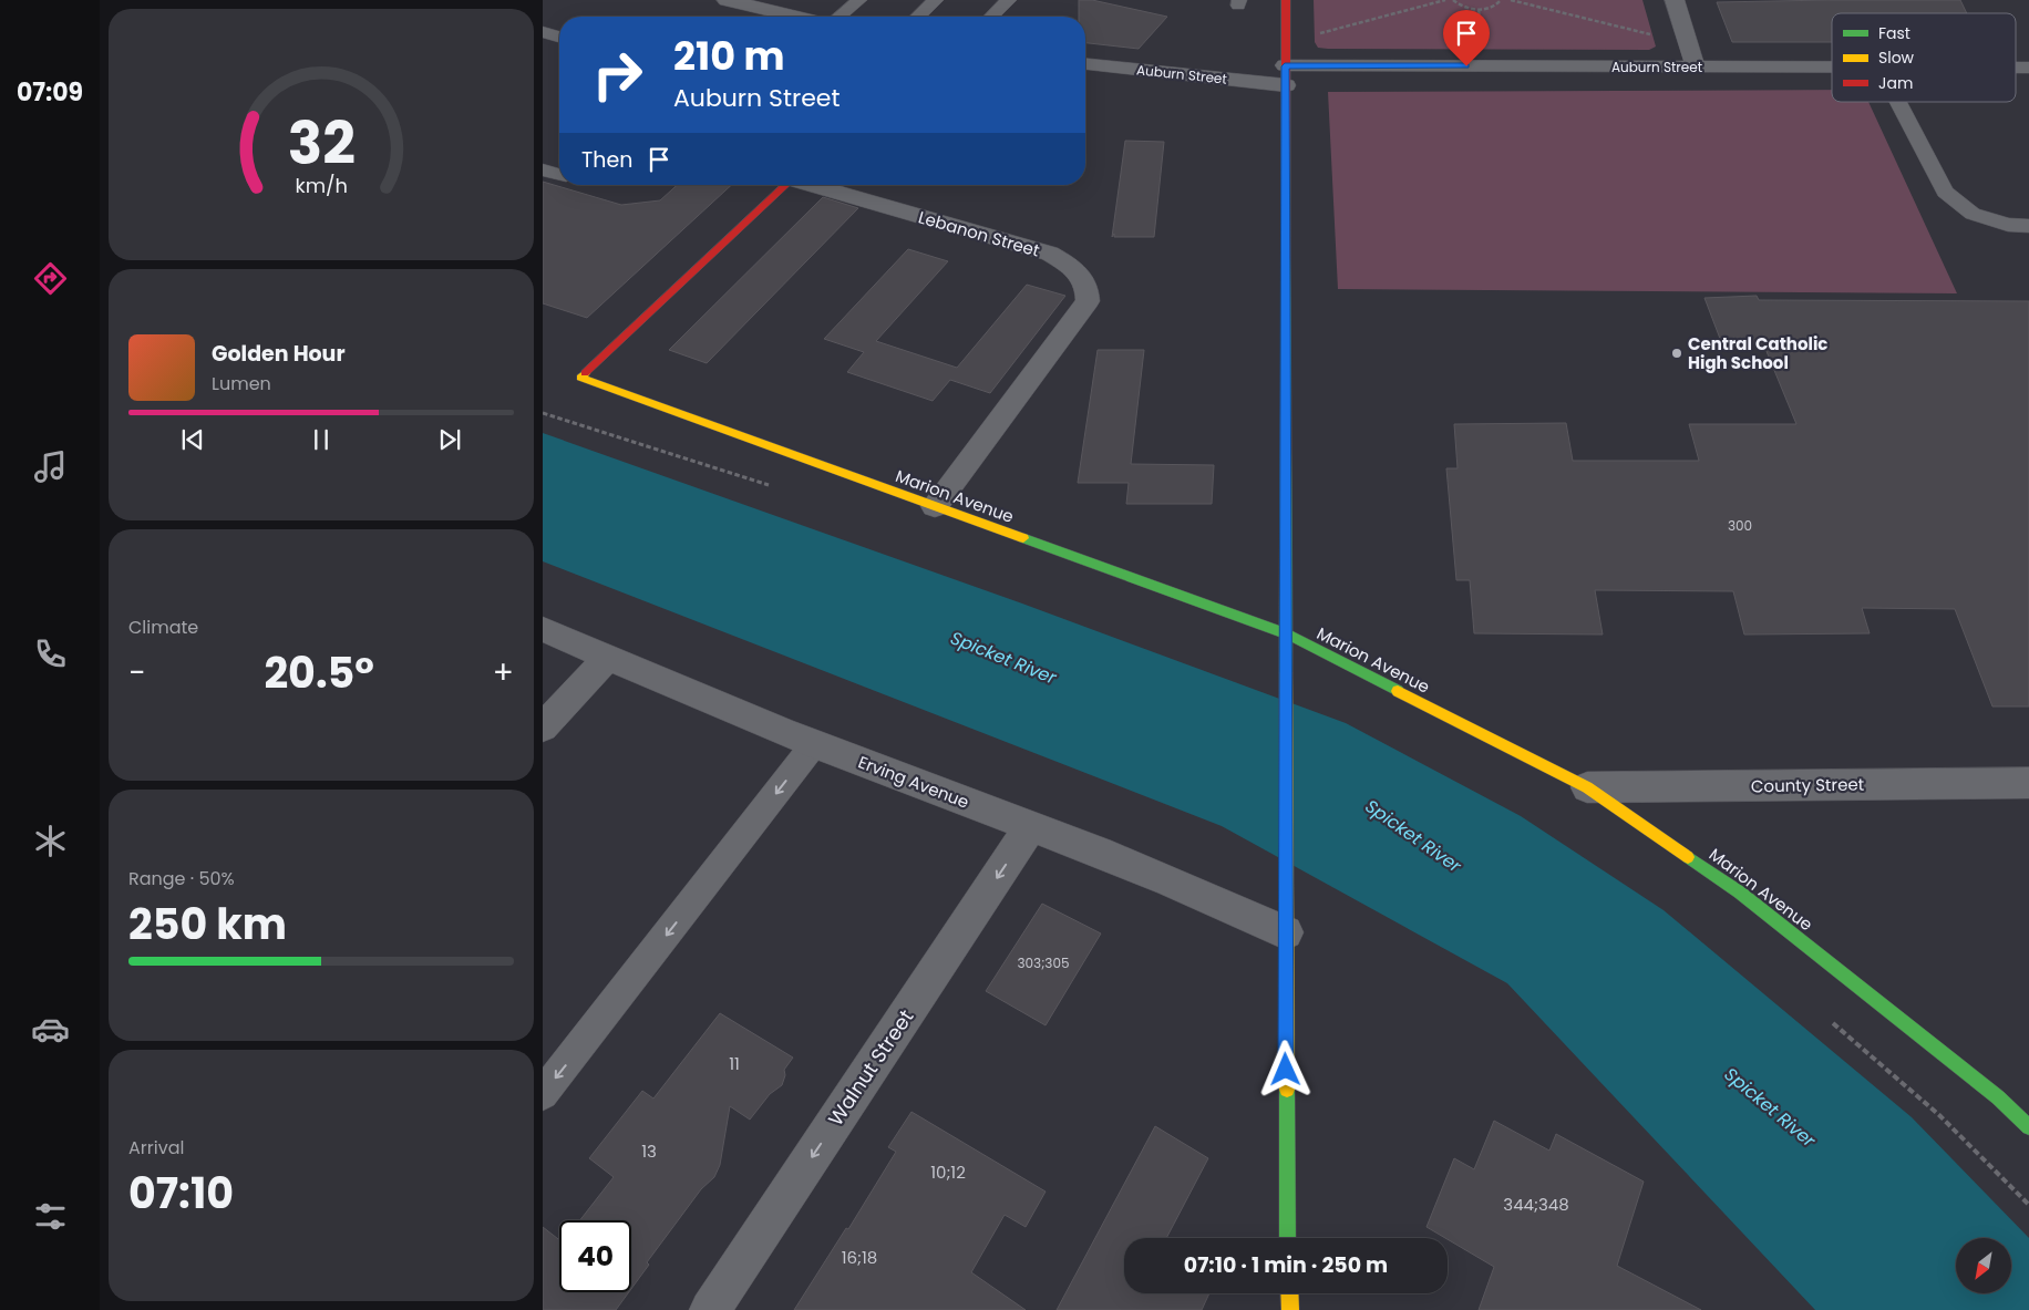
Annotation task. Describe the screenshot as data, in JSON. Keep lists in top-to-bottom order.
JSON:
{
  "streets": {
    "street": [
      "Auburn Street",
      "Lebanon Street",
      "Marion Avenue",
      "Erving Avenue",
      "County Street",
      "Walnut Street"
    ]
  },
  "crossings": [
    ["Lebanon Street", "Marion Avenue"],
    ["Marion Avenue", "County Street"],
    ["Erving Avenue", "Walnut Street"]
  ],
  "one_way": ["Walnut Street"],
  "water": ["Spicket River"],
  "places": ["Central Catholic High School"],
  "house_numbers": [
    "300",
    "303;305",
    "11",
    "13",
    "10;12",
    "344;348",
    "16;18"
  ],
  "legend": ["Fast", "Slow", "Jam"],
  "north": "bottom left",
  "page": {
    "tabs": "07:09",
    "turn": ["210 m", "Auburn Street"],
    "then": "Then",
    "song": ["Golden Hour", "Lumen"],
    "tile": [
      "Climate",
      ["Range · 50%", "250 km"],
      ["Arrival", "07:10"]
    ],
    "heat": ["−", "20.5°", "+"],
    "limit": "40",
    "trip": "07:10 · 1 min · 250 m",
    "gauge": ["32", "km/h"]
  }
}
